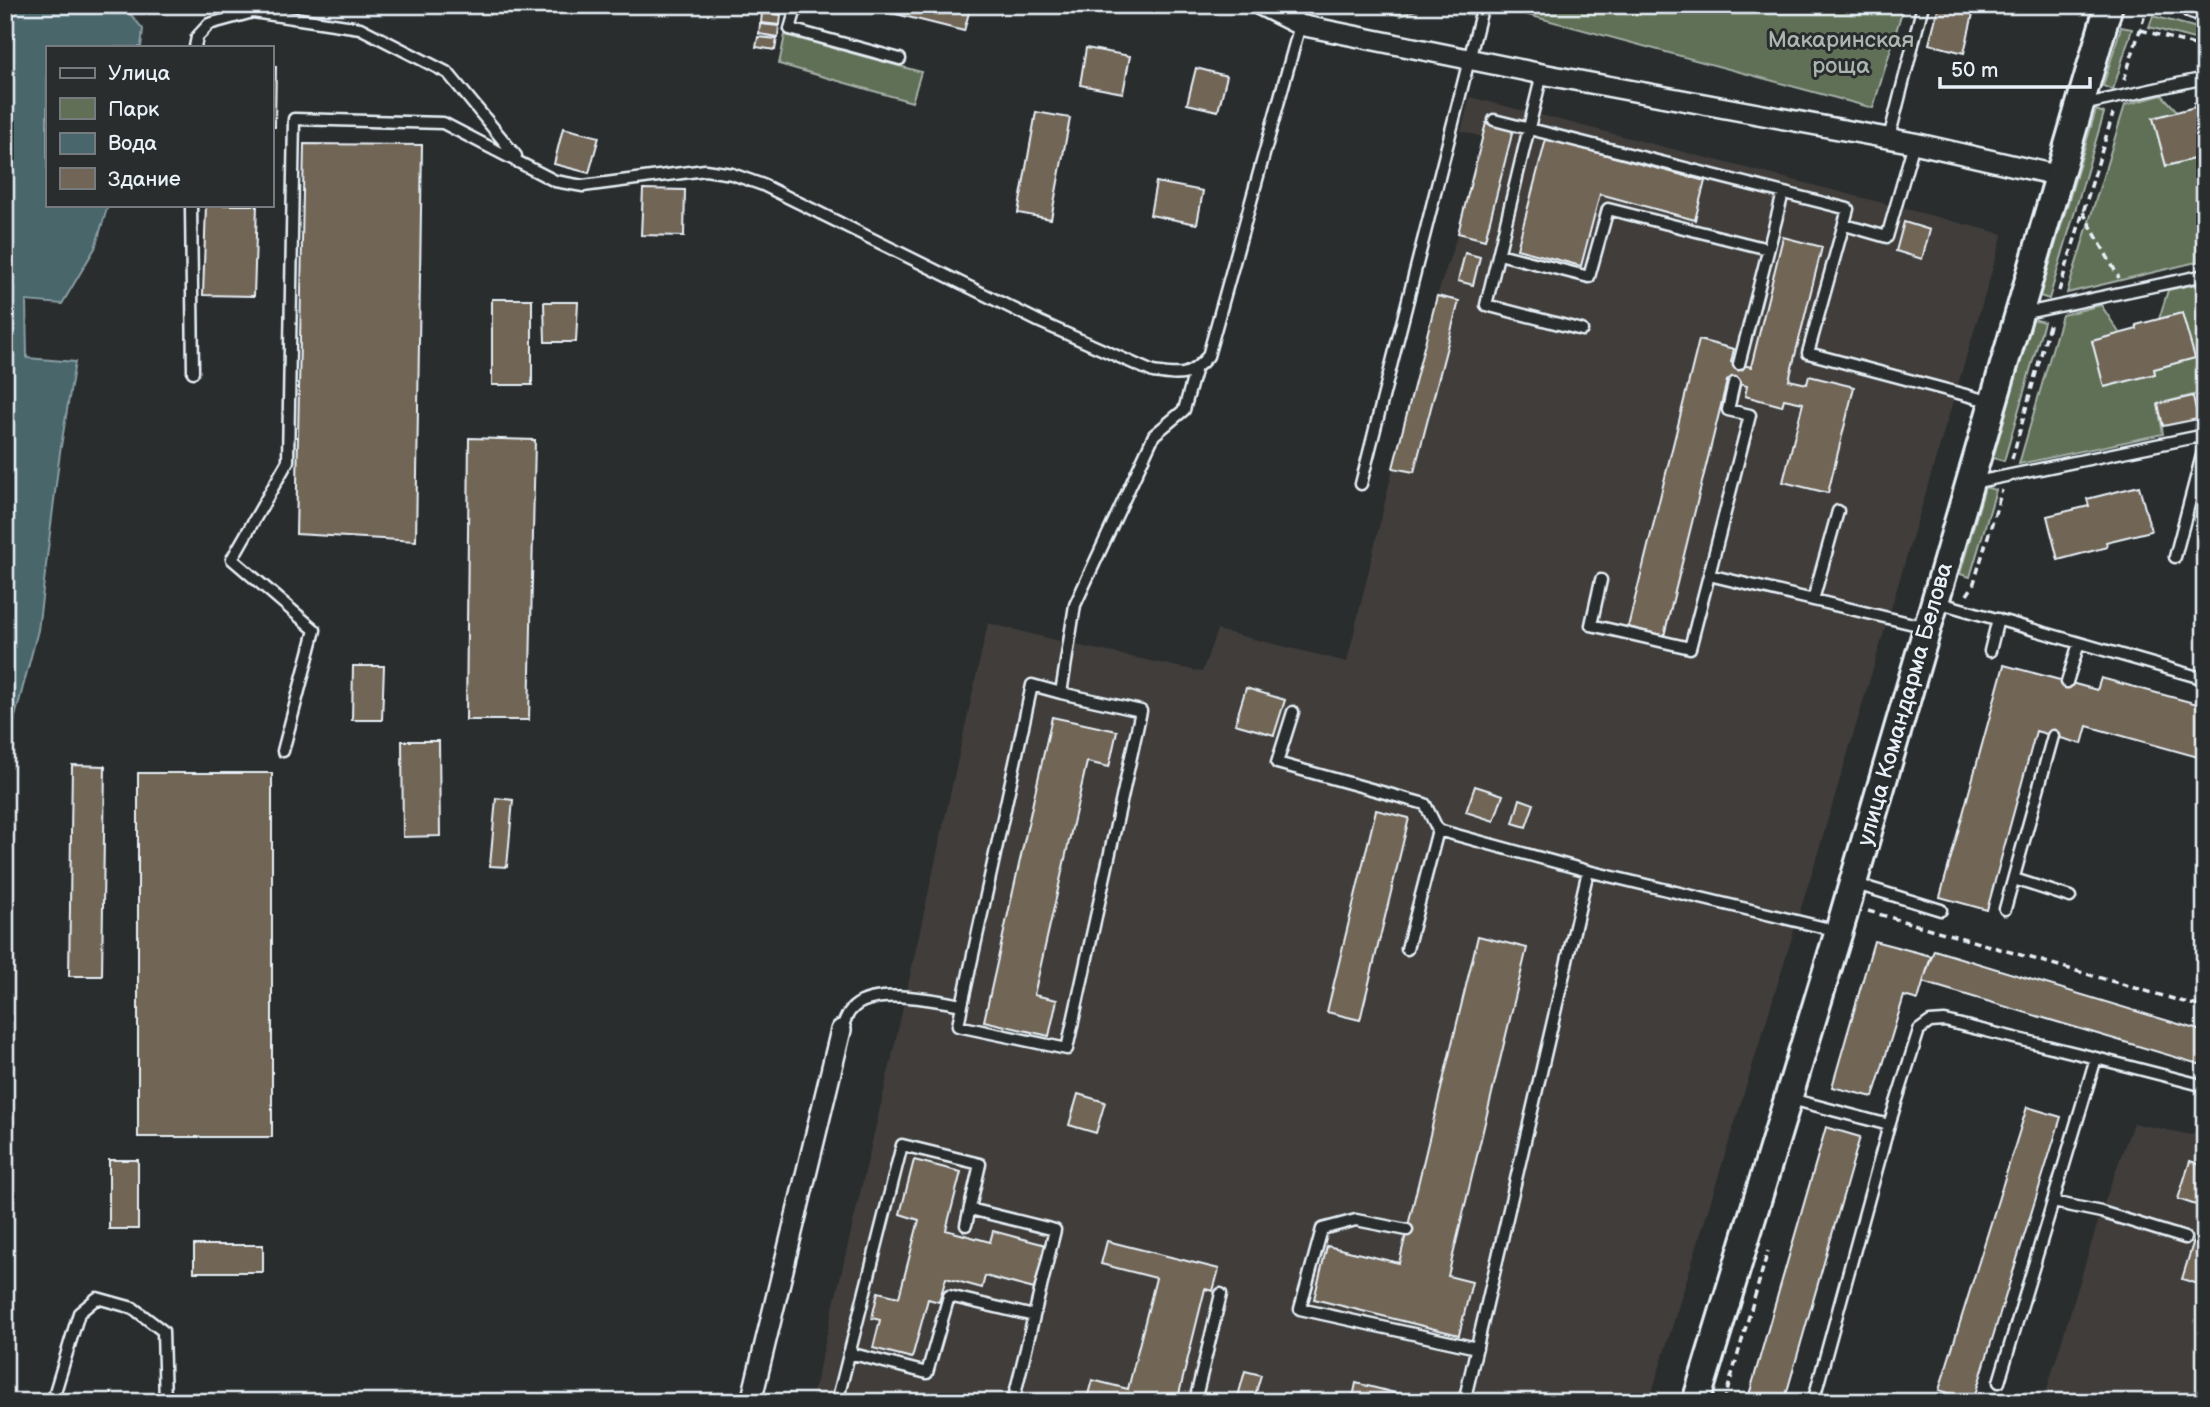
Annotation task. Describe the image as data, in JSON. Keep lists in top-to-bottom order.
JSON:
{
  "streets": {
    "main road": ["улица Командарма Белова"]
  },
  "parks": ["Макаринская роща"],
  "legend": [
    "Улица",
    "Парк",
    "Вода",
    "Здание"
  ],
  "scale_bar": "50 m"
}
